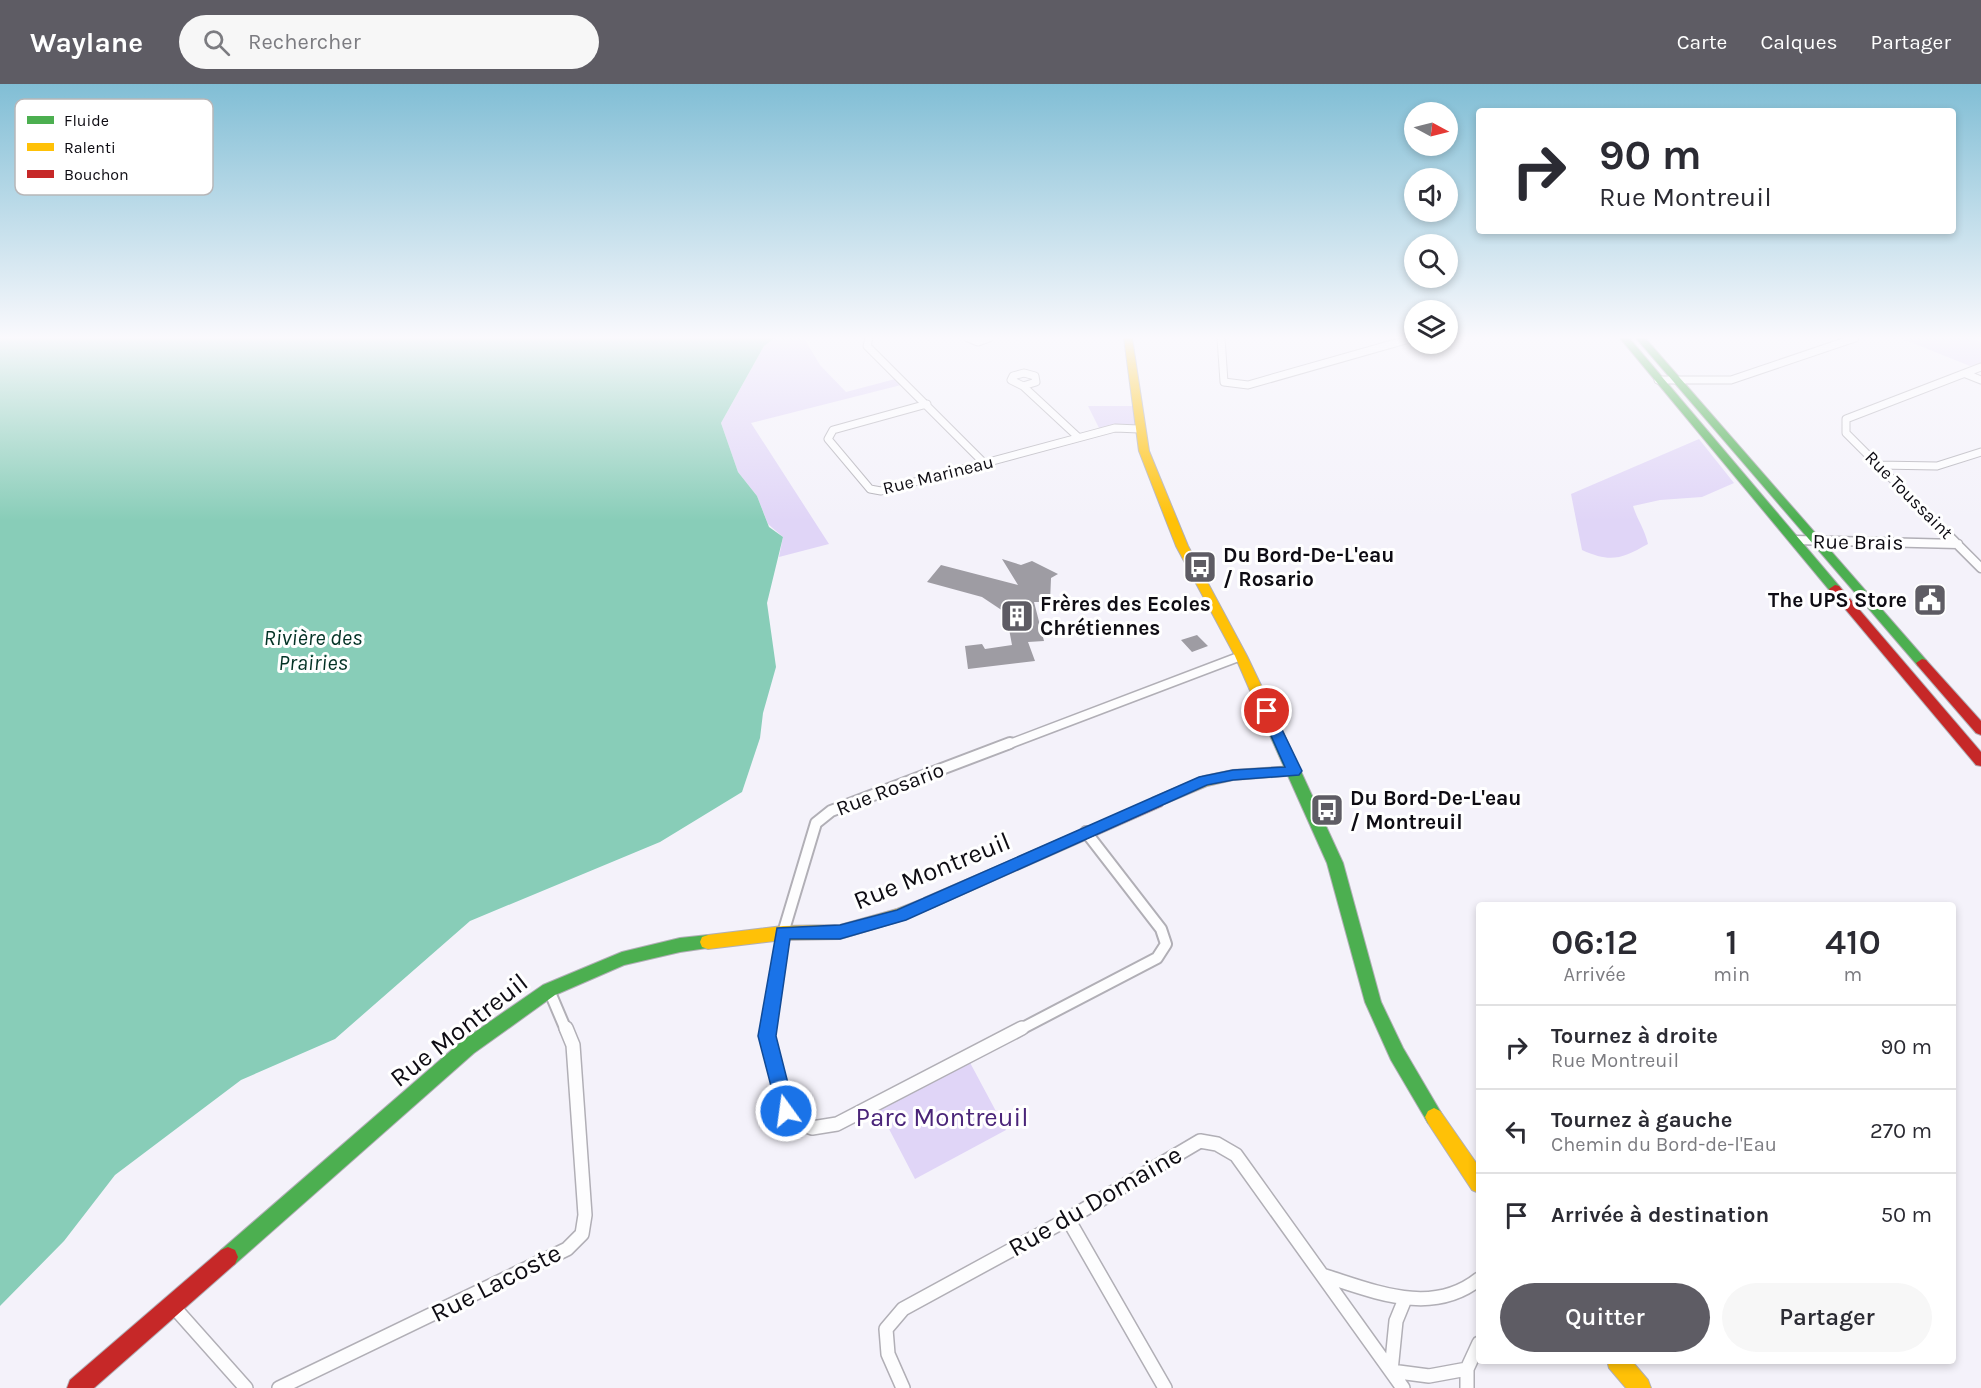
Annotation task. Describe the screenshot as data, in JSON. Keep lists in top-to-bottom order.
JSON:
{
  "streets": {
    "street": [
      "Rue Marineau",
      "Rue Toussaint",
      "Rue Brais",
      "Rue Rosario",
      "Rue Montreuil",
      "Rue du Domaine",
      "Rue Lacoste"
    ]
  },
  "crossings": [
    ["Rue Toussaint", "Rue Brais"],
    ["Rue Rosario", "Rue Montreuil"],
    ["Rue Montreuil", "Rue Lacoste"]
  ],
  "water": ["Rivière des Prairies"],
  "parks": ["Parc Montreuil"],
  "places": {
    "bus stop": ["Du Bord-De-L'eau / Rosario", "Du Bord-De-L'eau / Montreuil"],
    "public building": ["The UPS Store"],
    "building": ["Frères des Ecoles Chrétiennes"]
  },
  "legend": ["Fluide", "Ralenti", "Bouchon"],
  "north": "right",
  "page": {
    "header": "Waylane",
    "search": "Rechercher",
    "nav": ["Carte", "Calques", "Partager"],
    "turn": ["90 m", "Rue Montreuil"],
    "eta": [
      "06:12",
      "Arrivée",
      "1",
      "min",
      "410",
      "m"
    ],
    "list": [
      {
        "name": "Tournez à droite",
        "note": "Rue Montreuil",
        "value": "90 m"
      },
      {
        "name": "Tournez à gauche",
        "note": "Chemin du Bord-de-l'Eau",
        "value": "270 m"
      },
      {
        "name": "Arrivée à destination",
        "value": "50 m"
      }
    ],
    "buttons": ["Quitter", "Partager"]
  }
}
